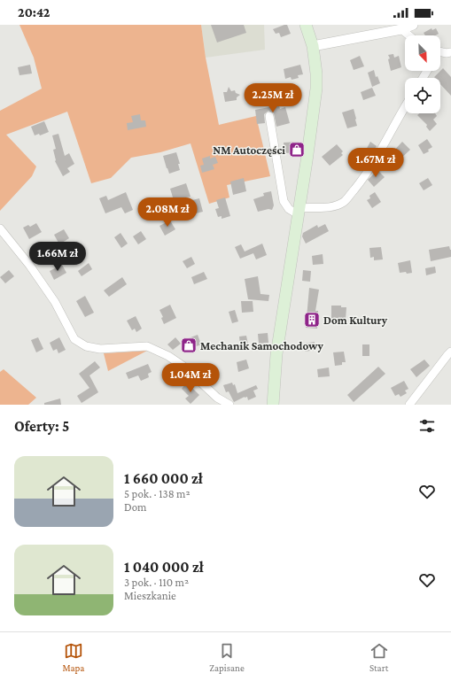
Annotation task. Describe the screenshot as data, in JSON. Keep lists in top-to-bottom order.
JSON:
{
  "places": {
    "shop": ["NM Autoczęści", "Mechanik Samochodowy"],
    "building": ["Dom Kultury"]
  },
  "north": "bottom right",
  "page": {
    "status": "20:42",
    "price": [
      "2.25M zł",
      "1.67M zł",
      "2.08M zł",
      "1.66M zł",
      "1.04M zł"
    ],
    "heading": "Oferty: 5",
    "list": [
      {
        "name": "1 660 000 zł",
        "note": "5 pok. · 138 m² · Dom"
      },
      {
        "name": "1 040 000 zł",
        "note": "3 pok. · 110 m² · Mieszkanie"
      }
    ],
    "tabs": ["Mapa", "Zapisane", "Start"]
  }
}
